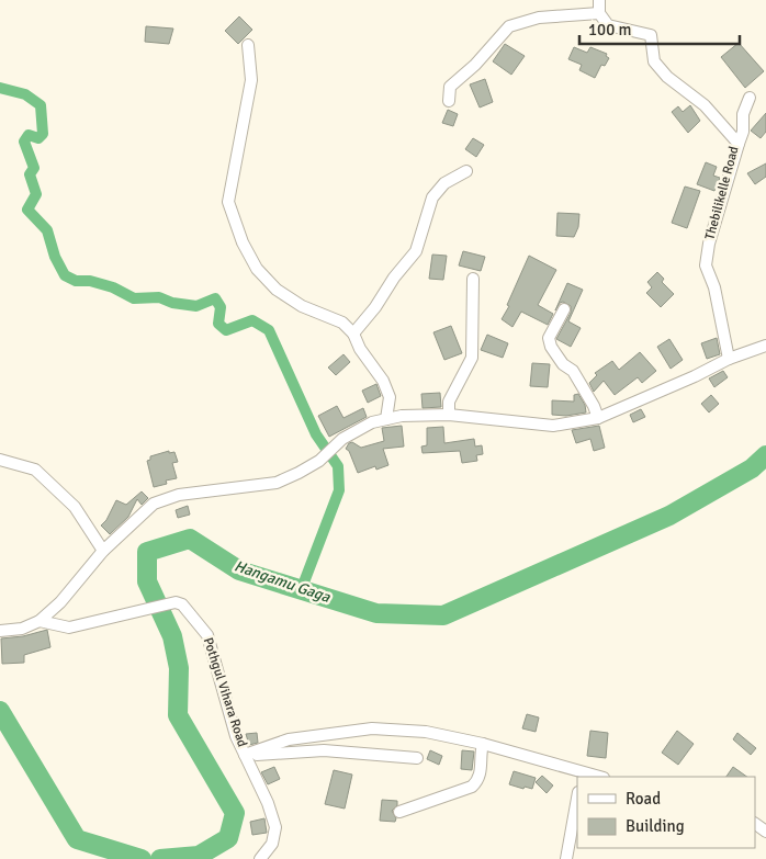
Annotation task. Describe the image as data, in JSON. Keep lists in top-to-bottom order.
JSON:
{
  "streets": {
    "street": ["Thebilikelle Road", "Pothgul Vihara Road"]
  },
  "water": ["Hangamu Gaga"],
  "legend": ["Road", "Building"],
  "scale_bar": "100 m"
}
